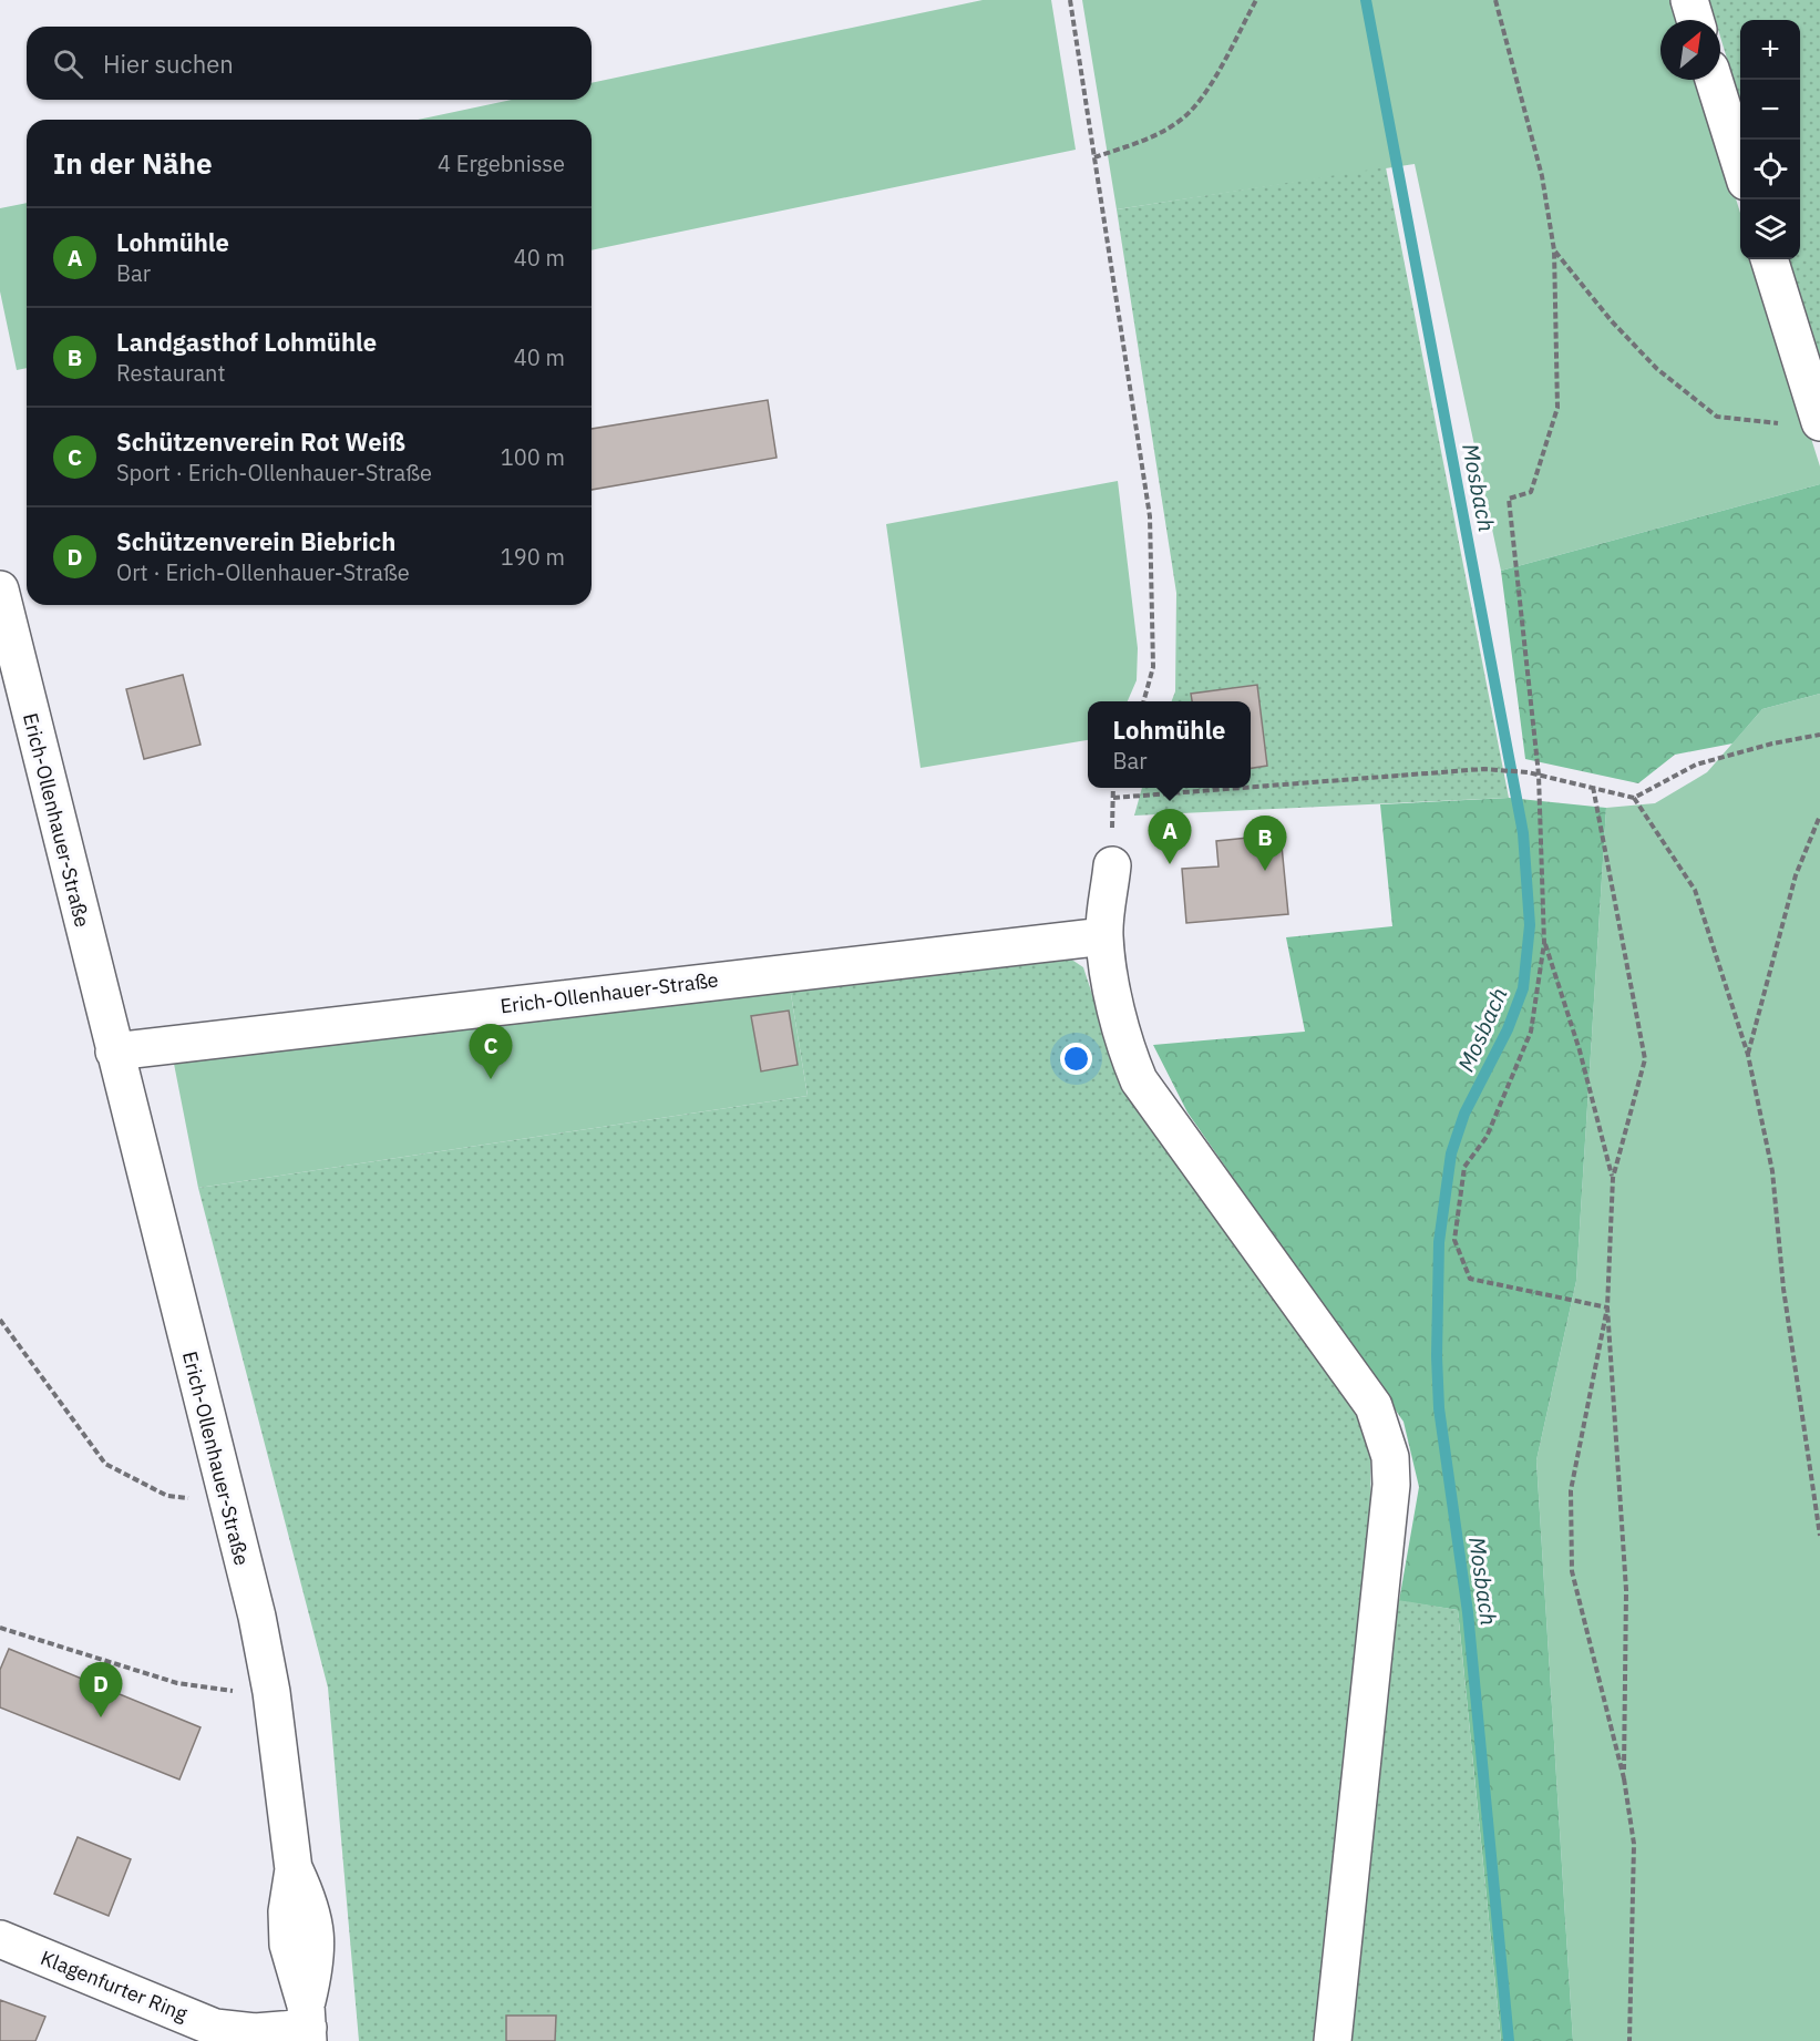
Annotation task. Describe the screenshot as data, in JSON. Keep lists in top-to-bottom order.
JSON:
{
  "streets": {
    "street": ["Erich-Ollenhauer-Straße", "Klagenfurter Ring"]
  },
  "crossings": [
    ["Erich-Ollenhauer-Straße", "Klagenfurter Ring"]
  ],
  "water": ["Mosbach"],
  "north": "top right",
  "page": {
    "map_buttons": ["+", "−"],
    "search": "Hier suchen",
    "heading": ["In der Nähe", "4 Ergebnisse"],
    "list": [
      {
        "mark": "A",
        "name": "Lohmühle",
        "note": "Bar",
        "value": "40 m"
      },
      {
        "mark": "B",
        "name": "Landgasthof Lohmühle",
        "note": "Restaurant",
        "value": "40 m"
      },
      {
        "mark": "C",
        "name": "Schützenverein Rot Weiß",
        "note": "Sport · Erich-Ollenhauer-Straße",
        "value": "100 m"
      },
      {
        "mark": "D",
        "name": "Schützenverein Biebrich",
        "note": "Ort · Erich-Ollenhauer-Straße",
        "value": "190 m"
      }
    ],
    "popup": ["Lohmühle", "Bar"],
    "pins": [
      "A",
      "B",
      "C",
      "D"
    ]
  }
}
